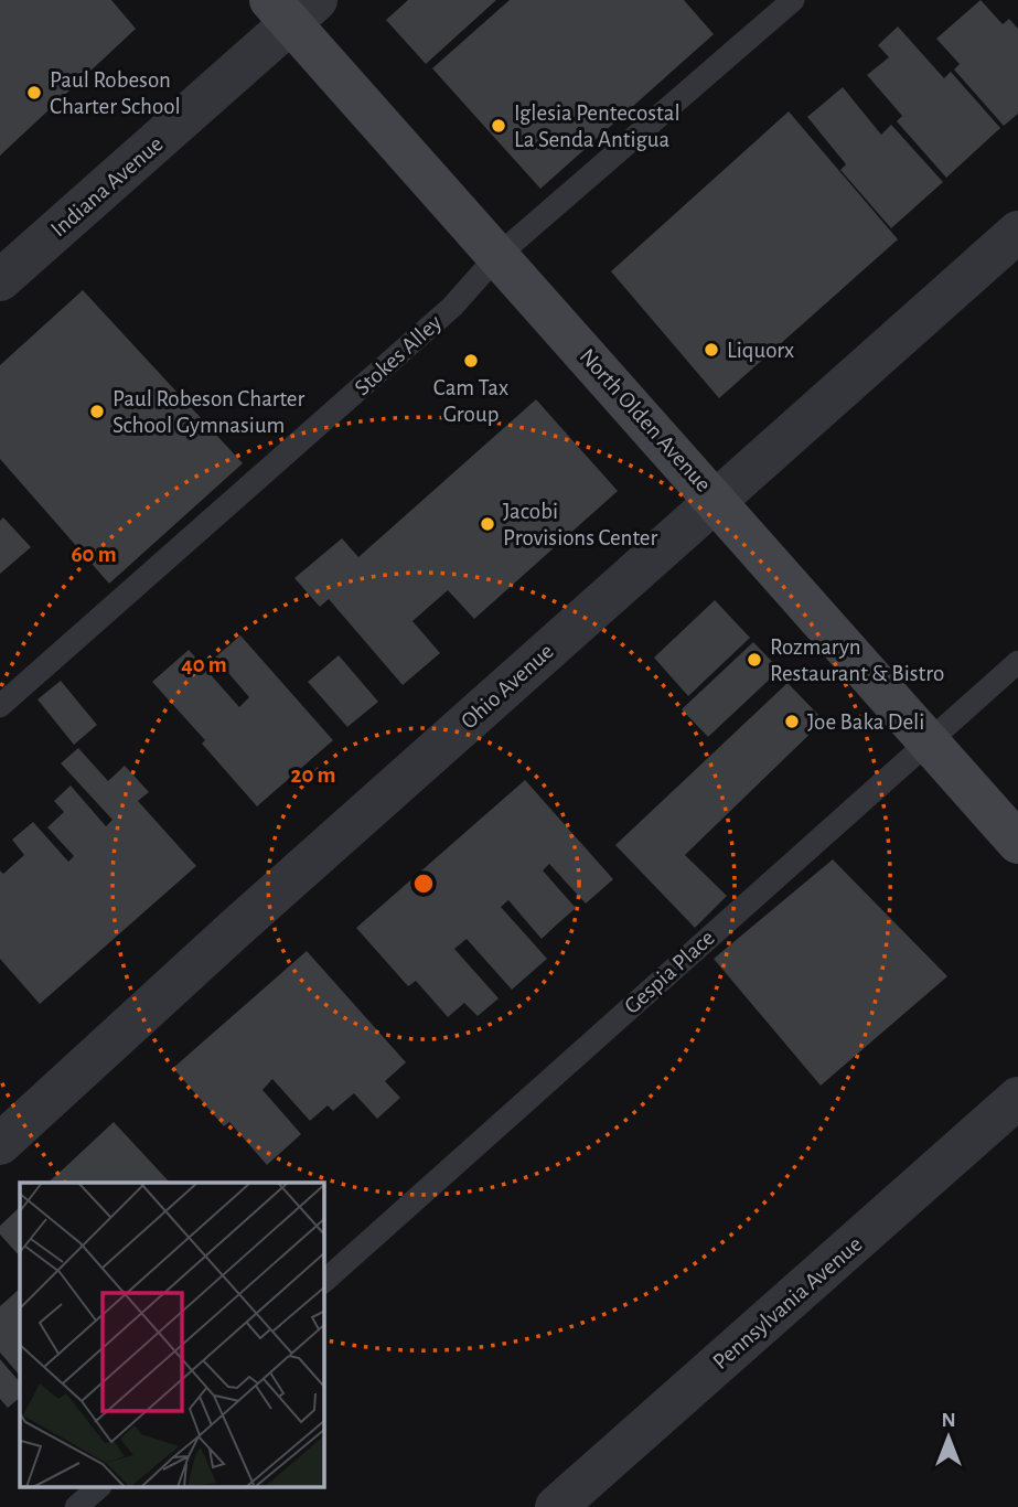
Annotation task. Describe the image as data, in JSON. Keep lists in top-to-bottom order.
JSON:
{
  "streets": {
    "main road": ["North Olden Avenue"],
    "street": ["Indiana Avenue", "Ohio Avenue", "Pennsylvania Avenue"],
    "lane": ["Stokes Alley", "Gespia Place"]
  },
  "crossings": [
    ["Indiana Avenue", "North Olden Avenue"],
    ["Stokes Alley", "North Olden Avenue"],
    ["North Olden Avenue", "Ohio Avenue"],
    ["North Olden Avenue", "Gespia Place"]
  ],
  "places": [
    "Paul Robeson Charter School",
    "Iglesia Pentecostal La Senda Antigua",
    "Liquorx",
    "Cam Tax Group",
    "Paul Robeson Charter School Gymnasium",
    "Jacobi Provisions Center",
    "Rozmaryn Restaurant & Bistro",
    "Joe Baka Deli"
  ],
  "north": "top",
  "rings": ["60 m", "40 m", "20 m"]
}
